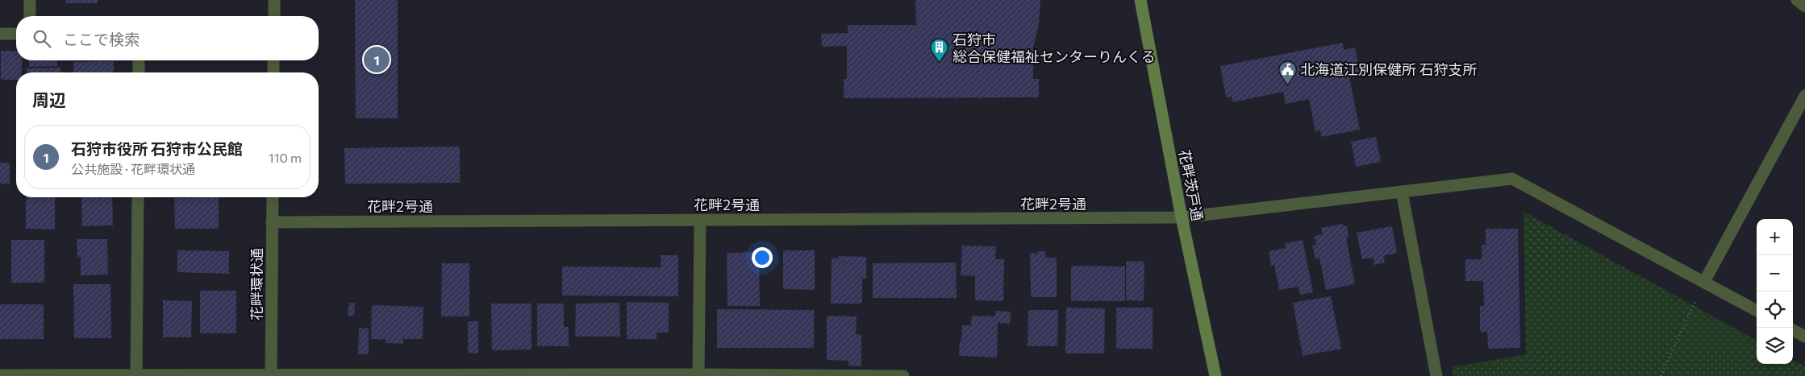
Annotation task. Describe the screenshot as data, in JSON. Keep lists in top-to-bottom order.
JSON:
{
  "streets": {
    "main road": ["花畔茨戸通"],
    "street": ["花畔2号通", "花畔環状通"]
  },
  "crossings": [
    ["花畔茨戸通", "花畔2号通"],
    ["花畔2号通", "花畔環状通"]
  ],
  "places": {
    "building": ["石狩市 総合保健福祉センターりんくる"],
    "public building": ["北海道江別保健所 石狩支所"]
  },
  "page": {
    "search": "ここで検索",
    "pins": "1",
    "heading": "周辺",
    "list": [
      {
        "mark": "1",
        "name": "石狩市役所 石狩市公民館",
        "note": "公共施設 · 花畔環状通",
        "value": "110 m"
      }
    ],
    "map_buttons": ["+", "−"]
  }
}
